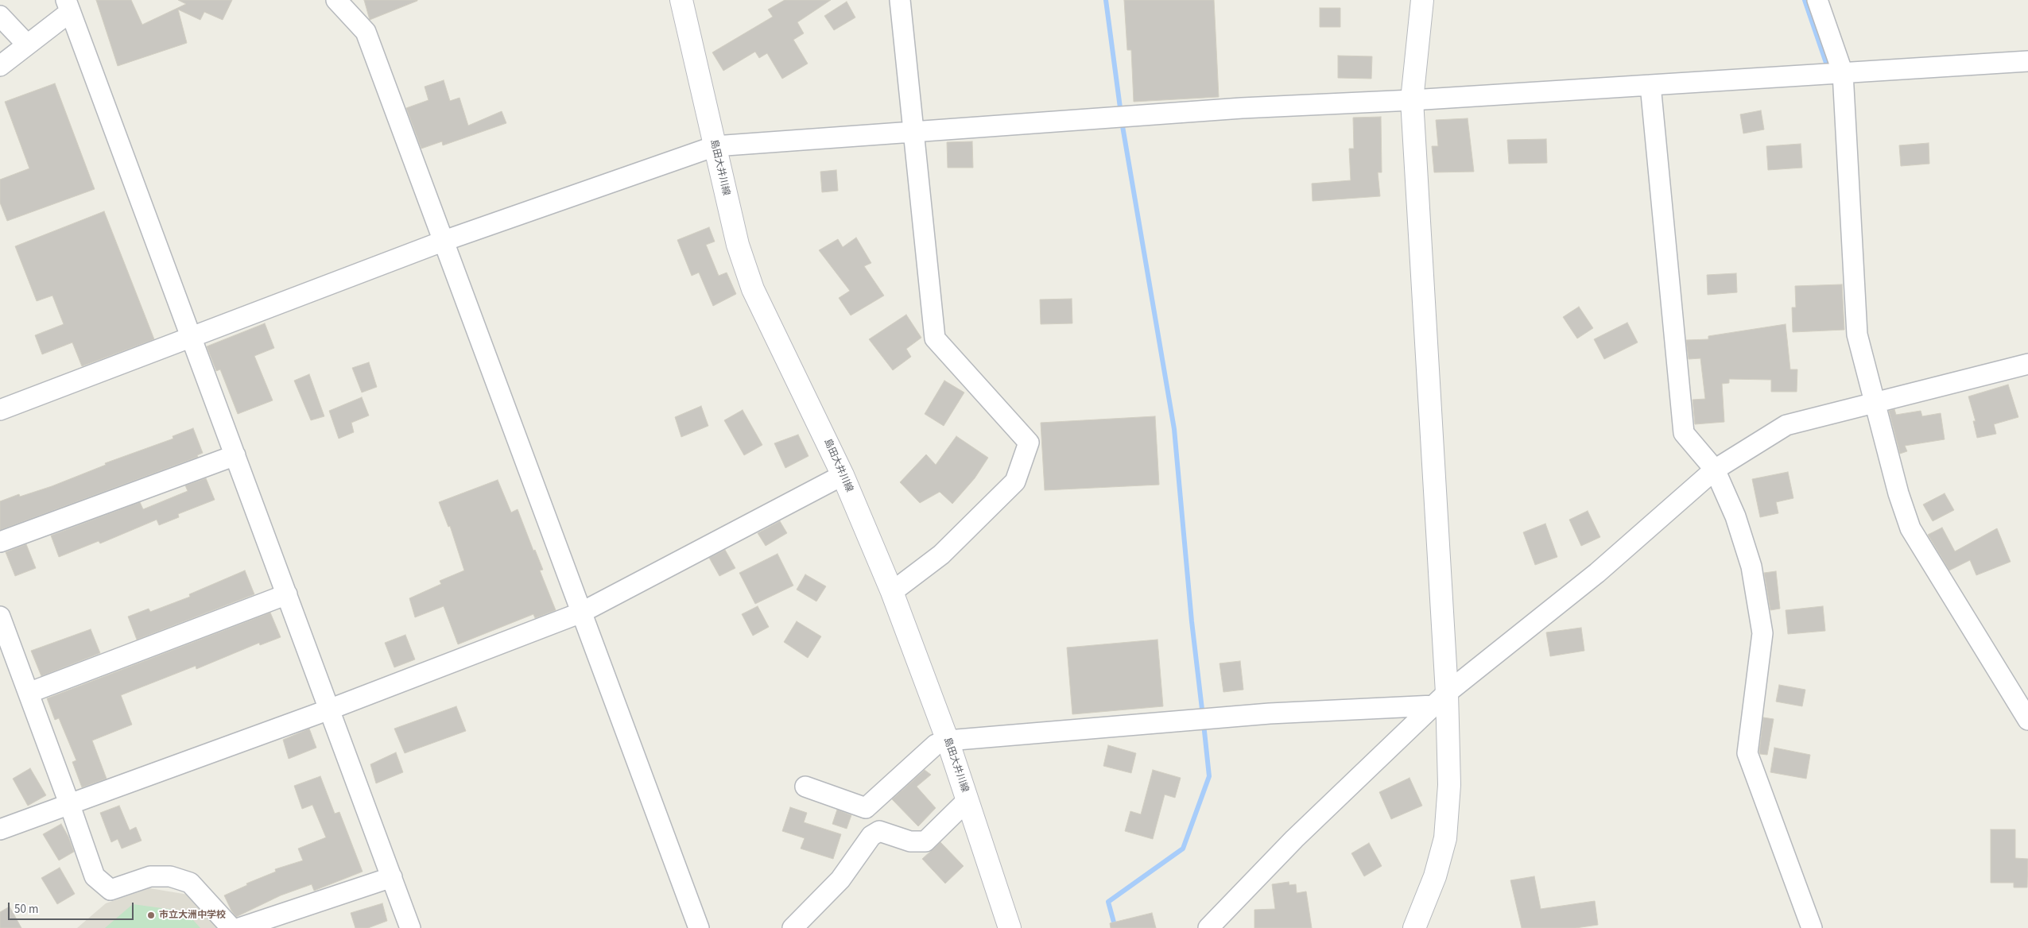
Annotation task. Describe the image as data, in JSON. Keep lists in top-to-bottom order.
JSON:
{
  "streets": {
    "main road": ["島田大井川線"]
  },
  "places": ["市立大洲中学校"],
  "scale_bar": "50 m"
}
